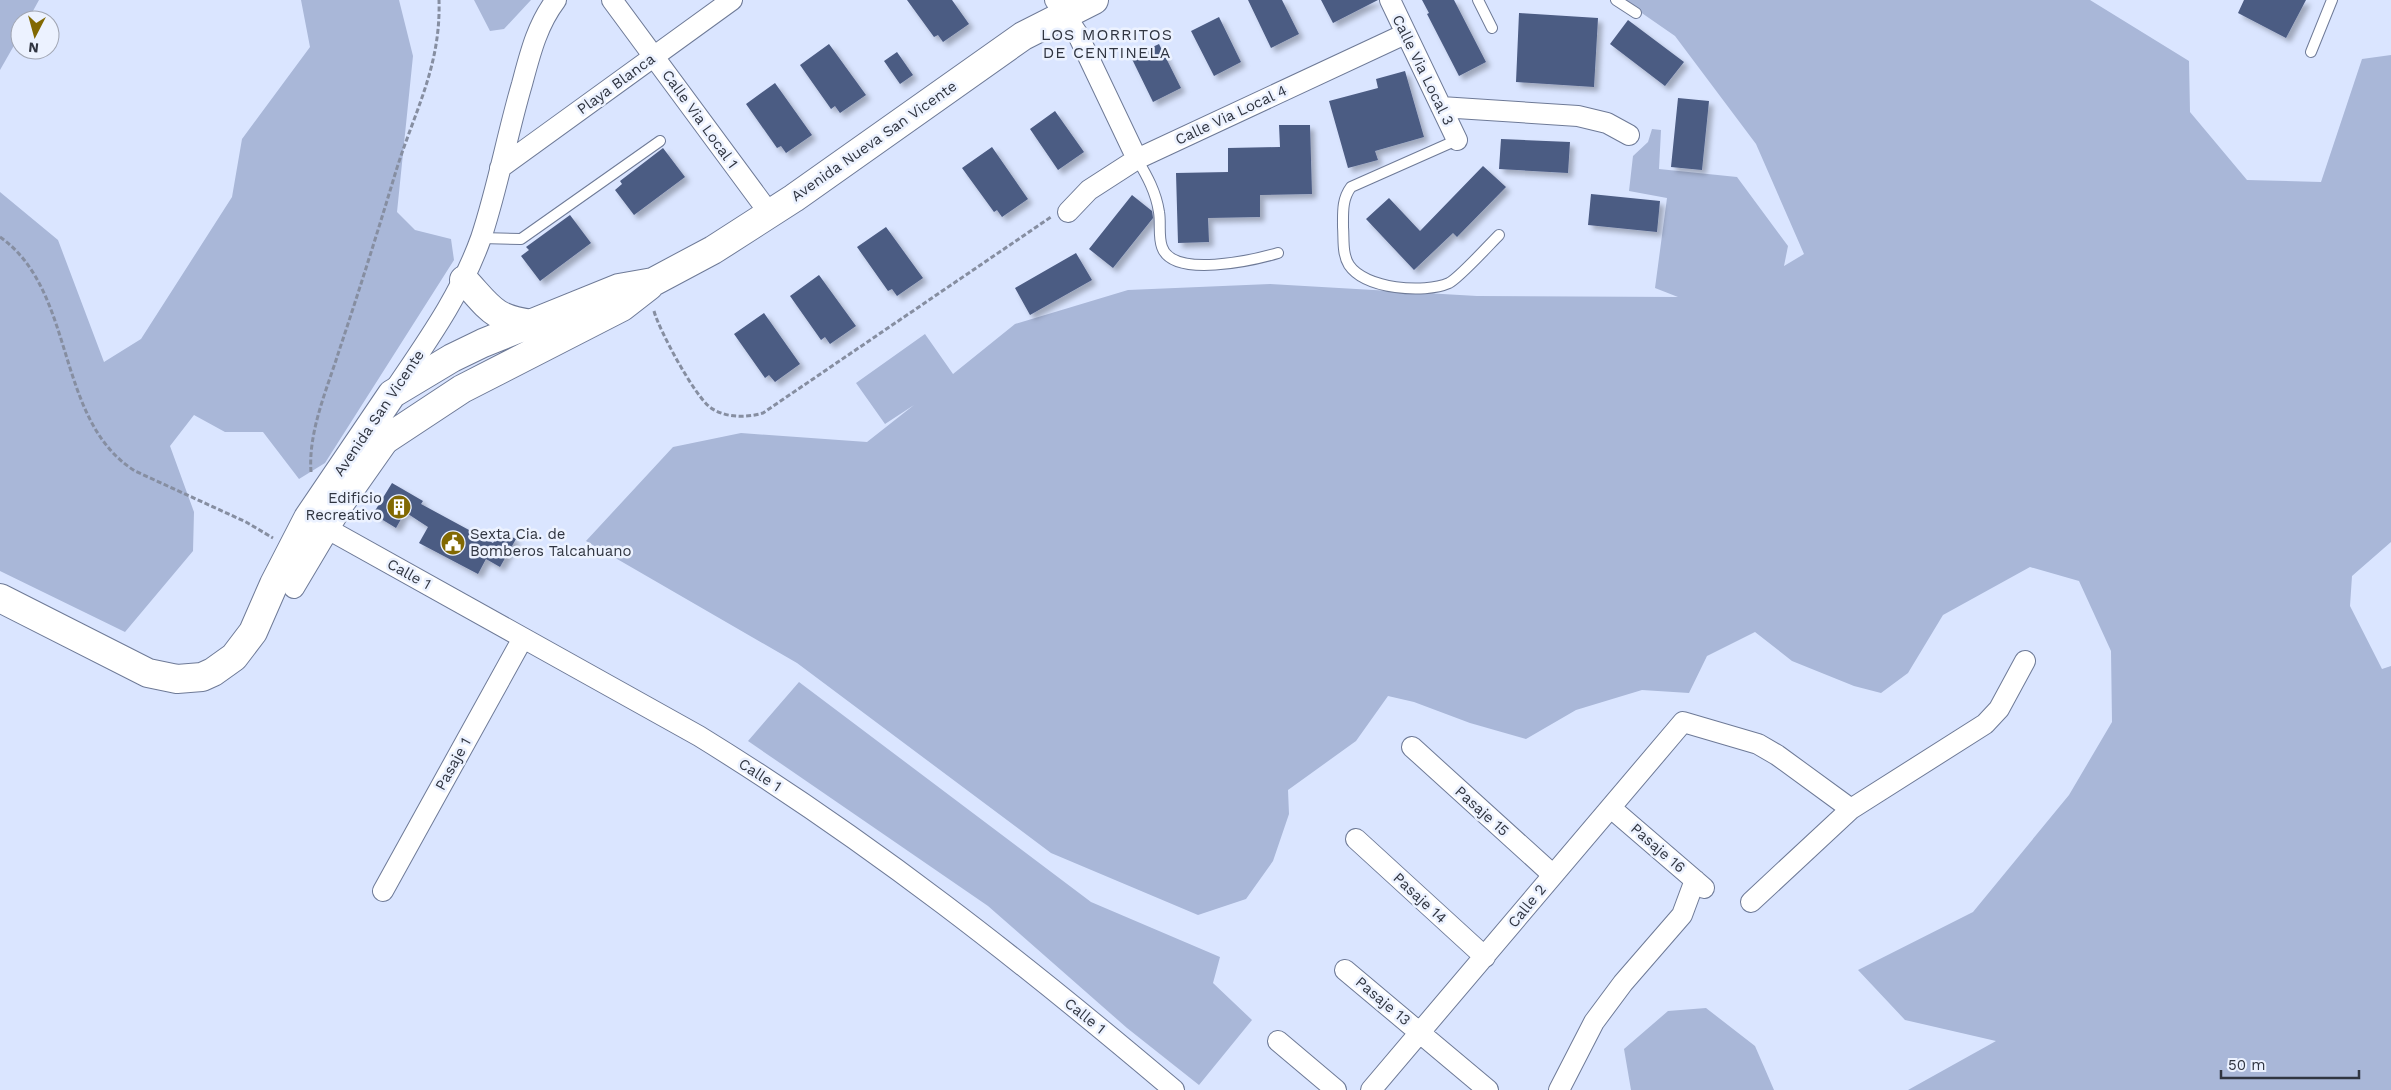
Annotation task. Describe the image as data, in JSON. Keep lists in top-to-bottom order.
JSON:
{
  "streets": {
    "street": [
      "Calle Via Local 3",
      "Playa Blanca",
      "Calle Via Local 4",
      "Calle Via Local 1",
      "Avenida Nueva San Vicente",
      "Avenida San Vicente",
      "Calle 1",
      "Pasaje 1",
      "Pasaje 15",
      "Pasaje 16",
      "Pasaje 14",
      "Calle 2",
      "Pasaje 13"
    ]
  },
  "crossings": [
    ["Calle Via Local 3", "Calle Via Local 4"],
    ["Playa Blanca", "Calle Via Local 1"],
    ["Playa Blanca", "Avenida San Vicente"],
    ["Calle Via Local 1", "Avenida Nueva San Vicente"],
    ["Avenida Nueva San Vicente", "Avenida San Vicente"],
    ["Avenida San Vicente", "Calle 1"],
    ["Calle 1", "Pasaje 1"],
    ["Pasaje 15", "Calle 2"],
    ["Pasaje 16", "Calle 2"],
    ["Pasaje 14", "Calle 2"],
    ["Calle 2", "Pasaje 13"]
  ],
  "districts": ["LOS MORRITOS DE CENTINELA"],
  "places": {
    "building": ["Edificio Recreativo"],
    "public building": ["Sexta Cia. de Bomberos Talcahuano"]
  },
  "scale_bar": "50 m",
  "north": "bottom"
}
